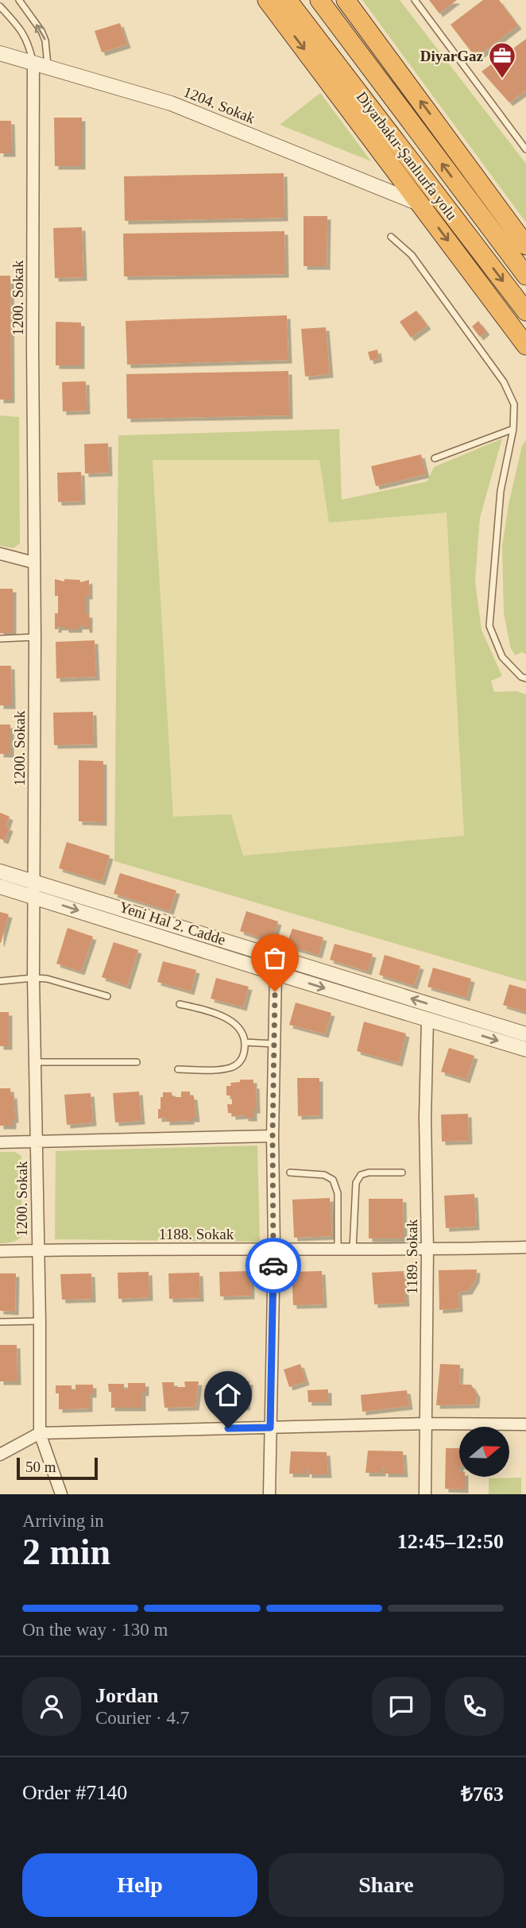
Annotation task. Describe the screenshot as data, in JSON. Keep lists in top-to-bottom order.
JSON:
{
  "streets": {
    "highway": ["Diyarbakır-Şanlıurfa yolu"],
    "street": [
      "1204. Sokak",
      "1200. Sokak",
      "Yeni Hal 2. Cadde",
      "1188. Sokak",
      "1189. Sokak"
    ]
  },
  "crossings": [
    ["1204. Sokak", "1200. Sokak"],
    ["1200. Sokak", "Yeni Hal 2. Cadde"],
    ["1200. Sokak", "1188. Sokak"],
    ["Yeni Hal 2. Cadde", "1189. Sokak"],
    ["1188. Sokak", "1189. Sokak"]
  ],
  "places": {
    "office": ["DiyarGaz"]
  },
  "scale_bar": "50 m",
  "north": "right",
  "page": {
    "scale": "50 m",
    "heading": ["2 min", "Arriving in", "12:45–12:50"],
    "panel": [
      "Jordan",
      "Courier · 4.7",
      "Order #7140",
      "₺763"
    ],
    "bar": "On the way · 130 m",
    "buttons": ["Help", "Share"]
  }
}
